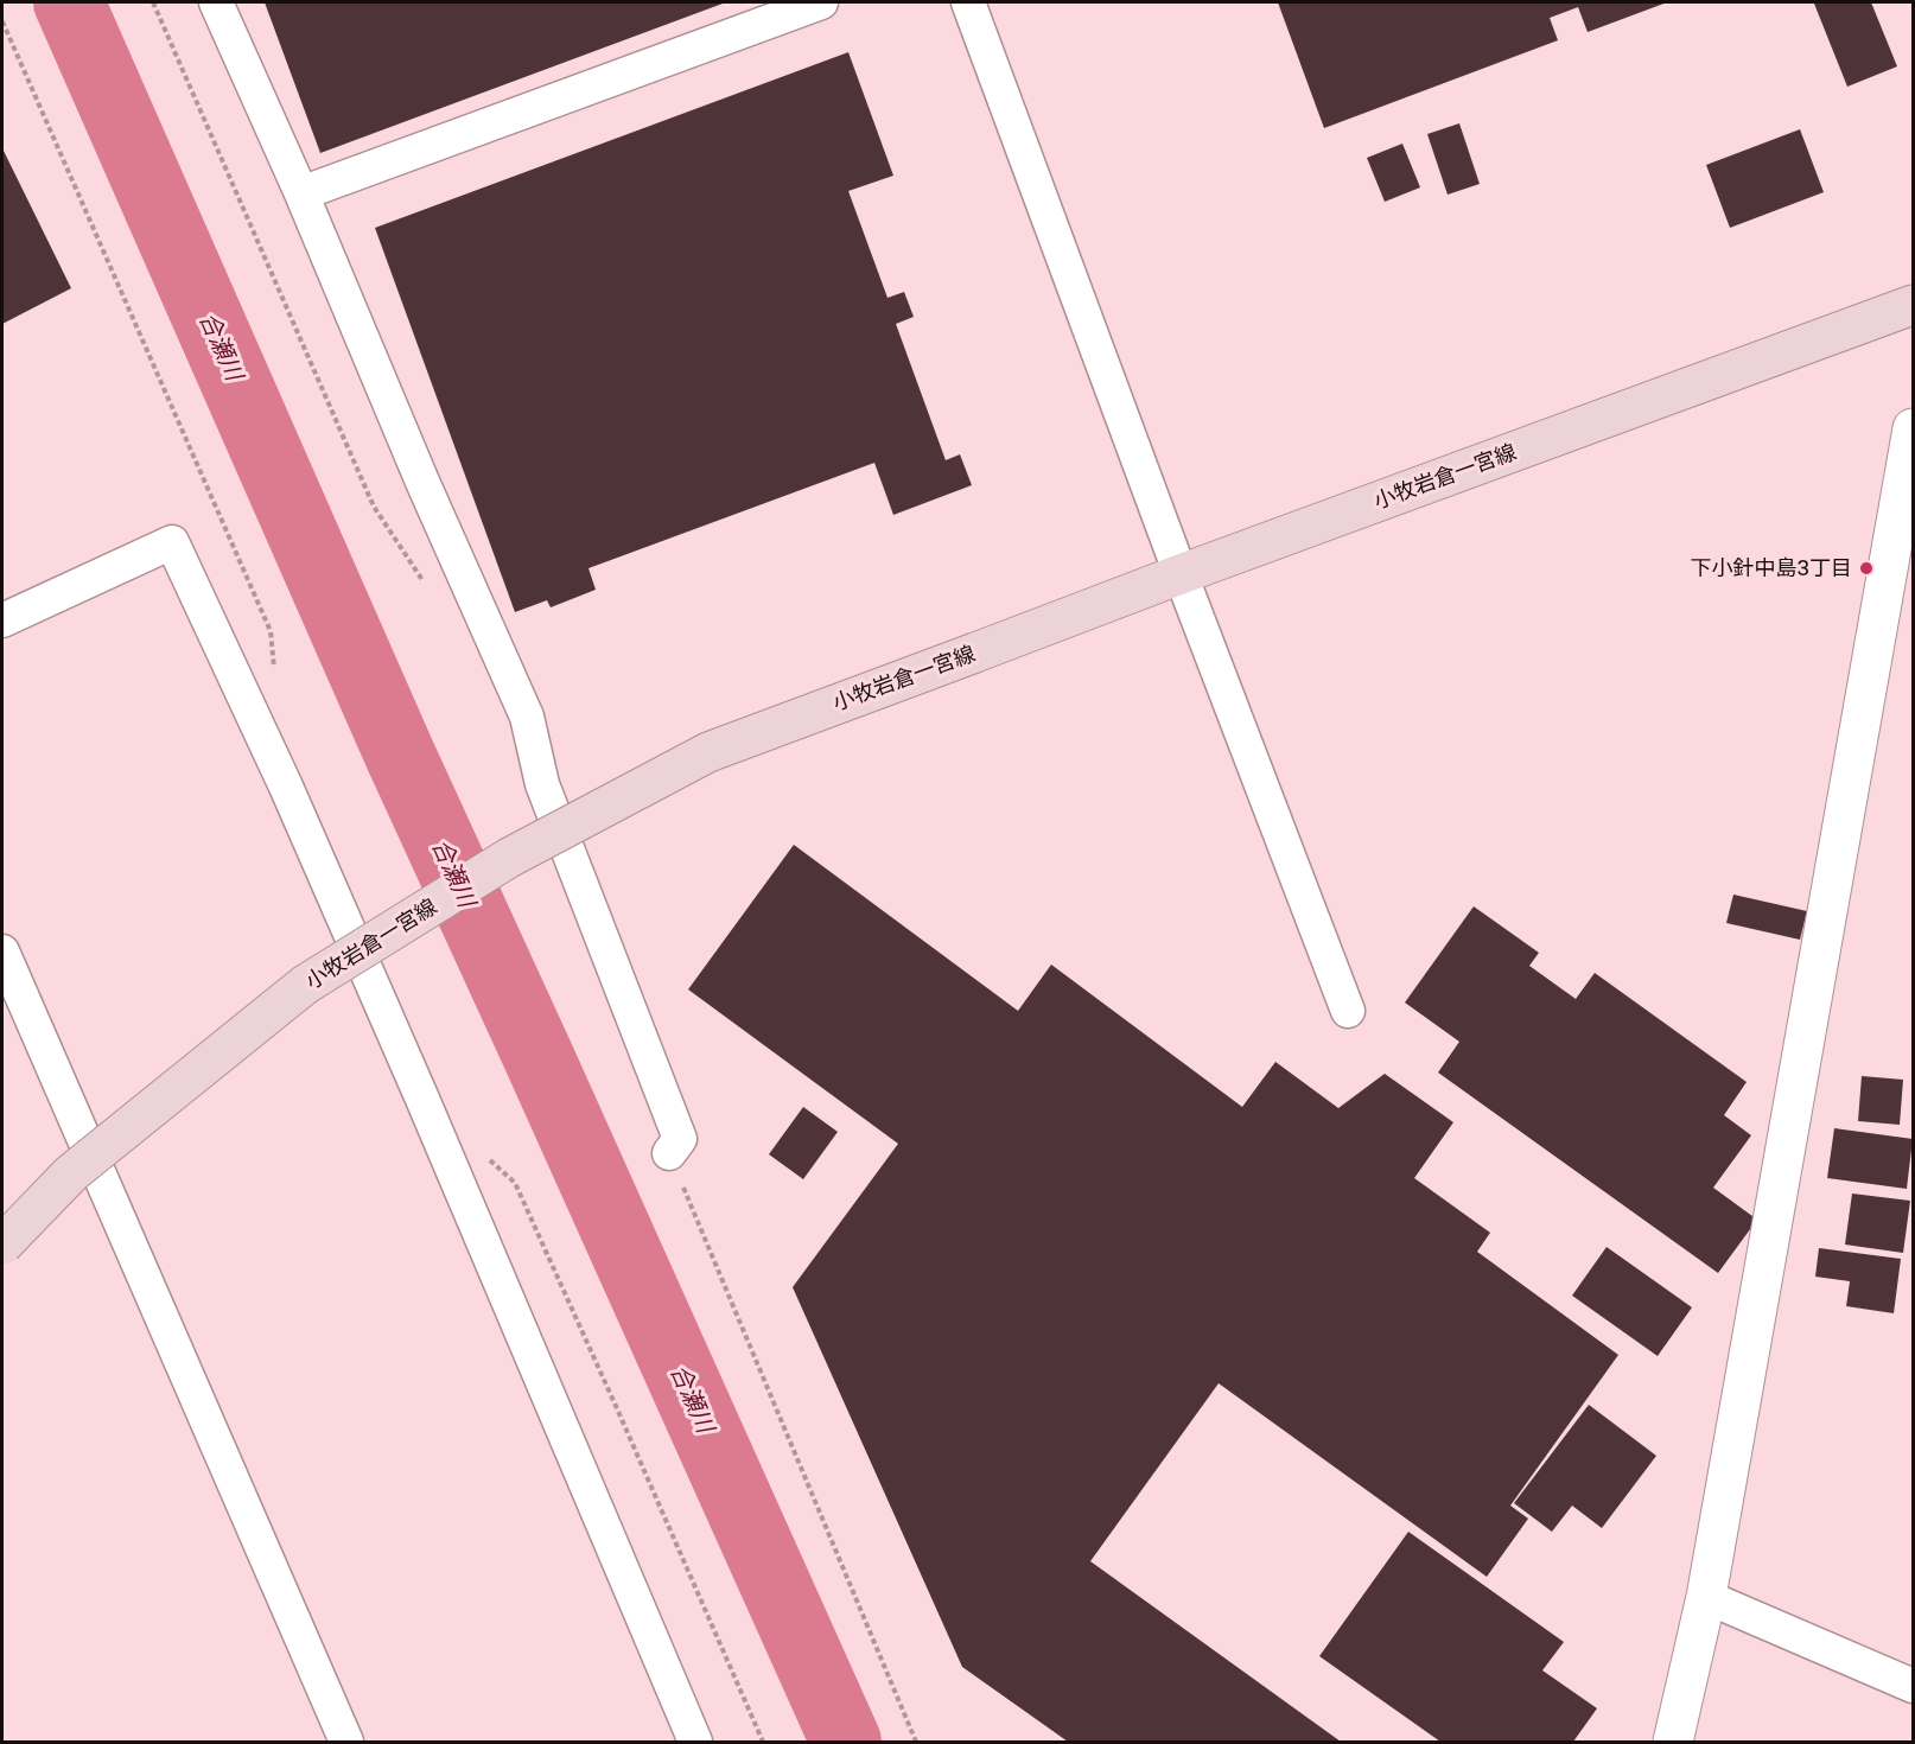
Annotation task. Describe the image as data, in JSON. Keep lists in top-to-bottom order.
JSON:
{
  "streets": {
    "main road": ["小牧岩倉一宮線"]
  },
  "water": ["合瀬川"],
  "places": ["下小針中島3丁目"]
}
